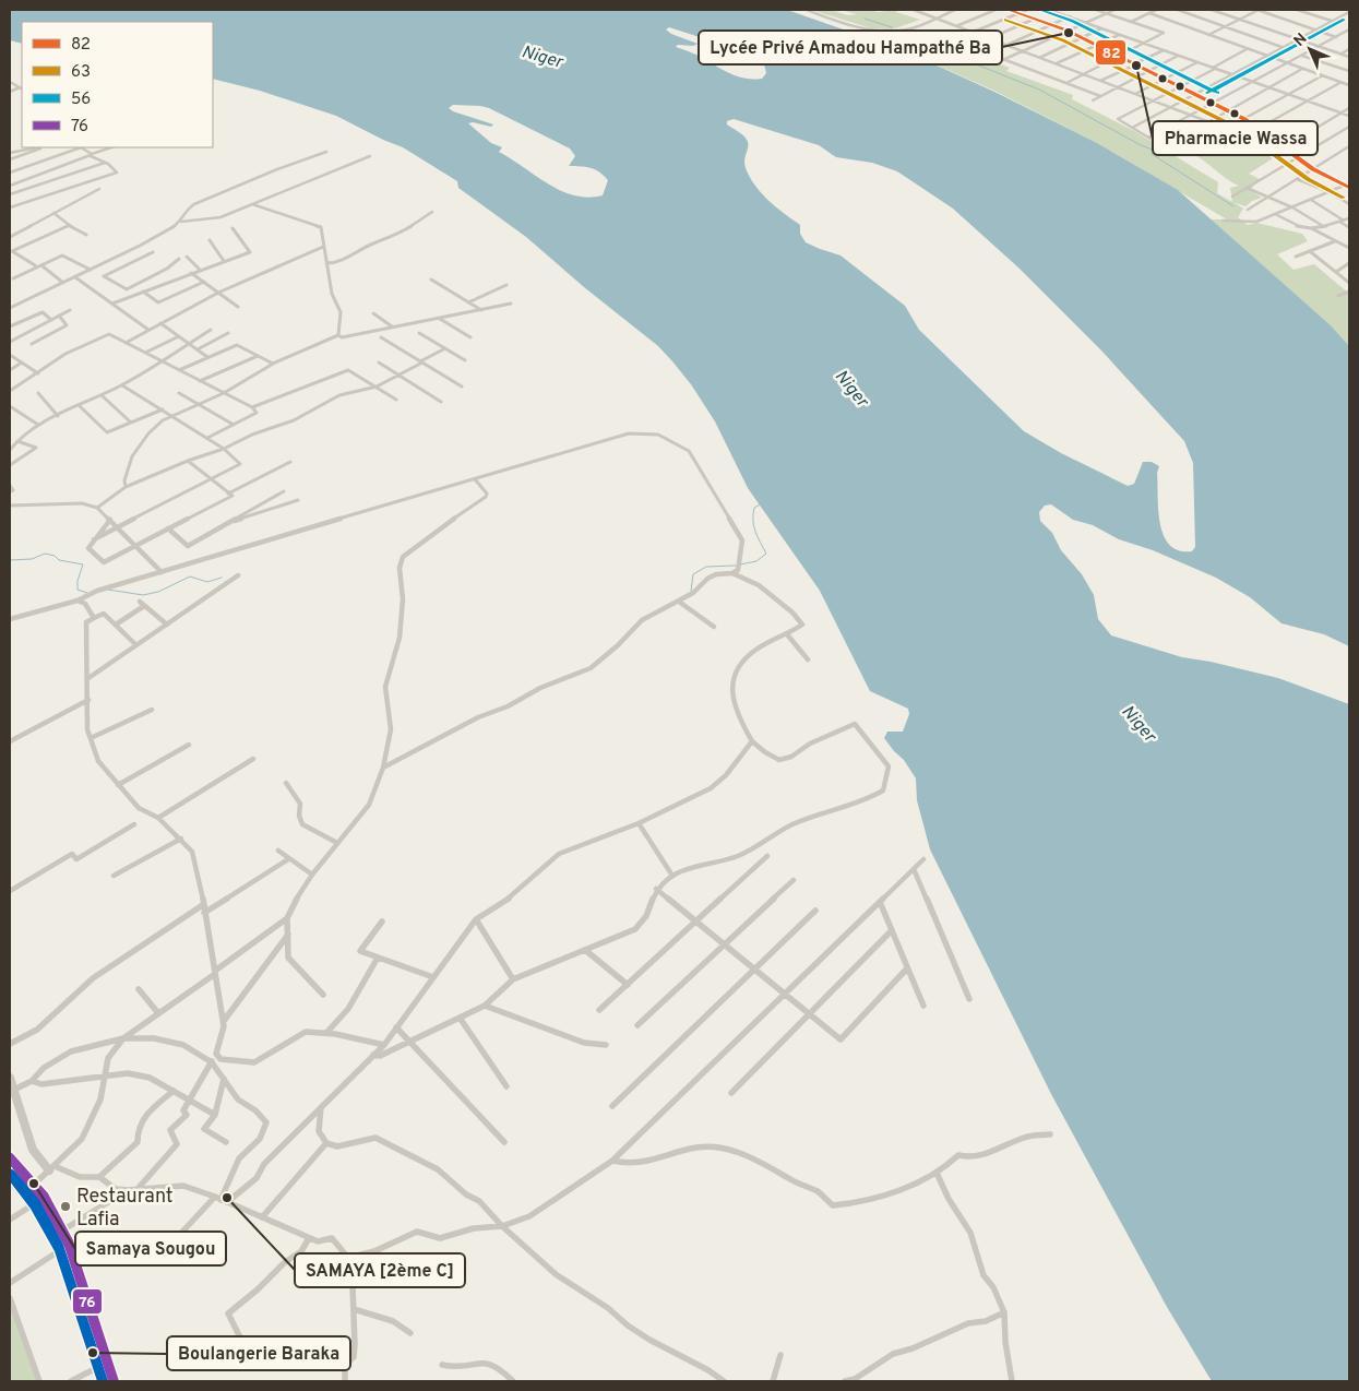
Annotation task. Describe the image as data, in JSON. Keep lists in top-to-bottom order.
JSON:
{
  "water": ["Niger"],
  "places": [
    "Lycée Privé Amadou Hampathé Ba",
    "Pharmacie Wassa",
    "Samaya Sougou",
    "SAMAYA [2ème C]",
    "Restaurant Lafia",
    "Boulangerie Baraka"
  ],
  "lines": [
    "transit line 82",
    "transit line 56",
    "transit line 63",
    "transit line 76"
  ],
  "legend": [
    "82",
    "63",
    "56",
    "76"
  ],
  "north": "top left"
}
